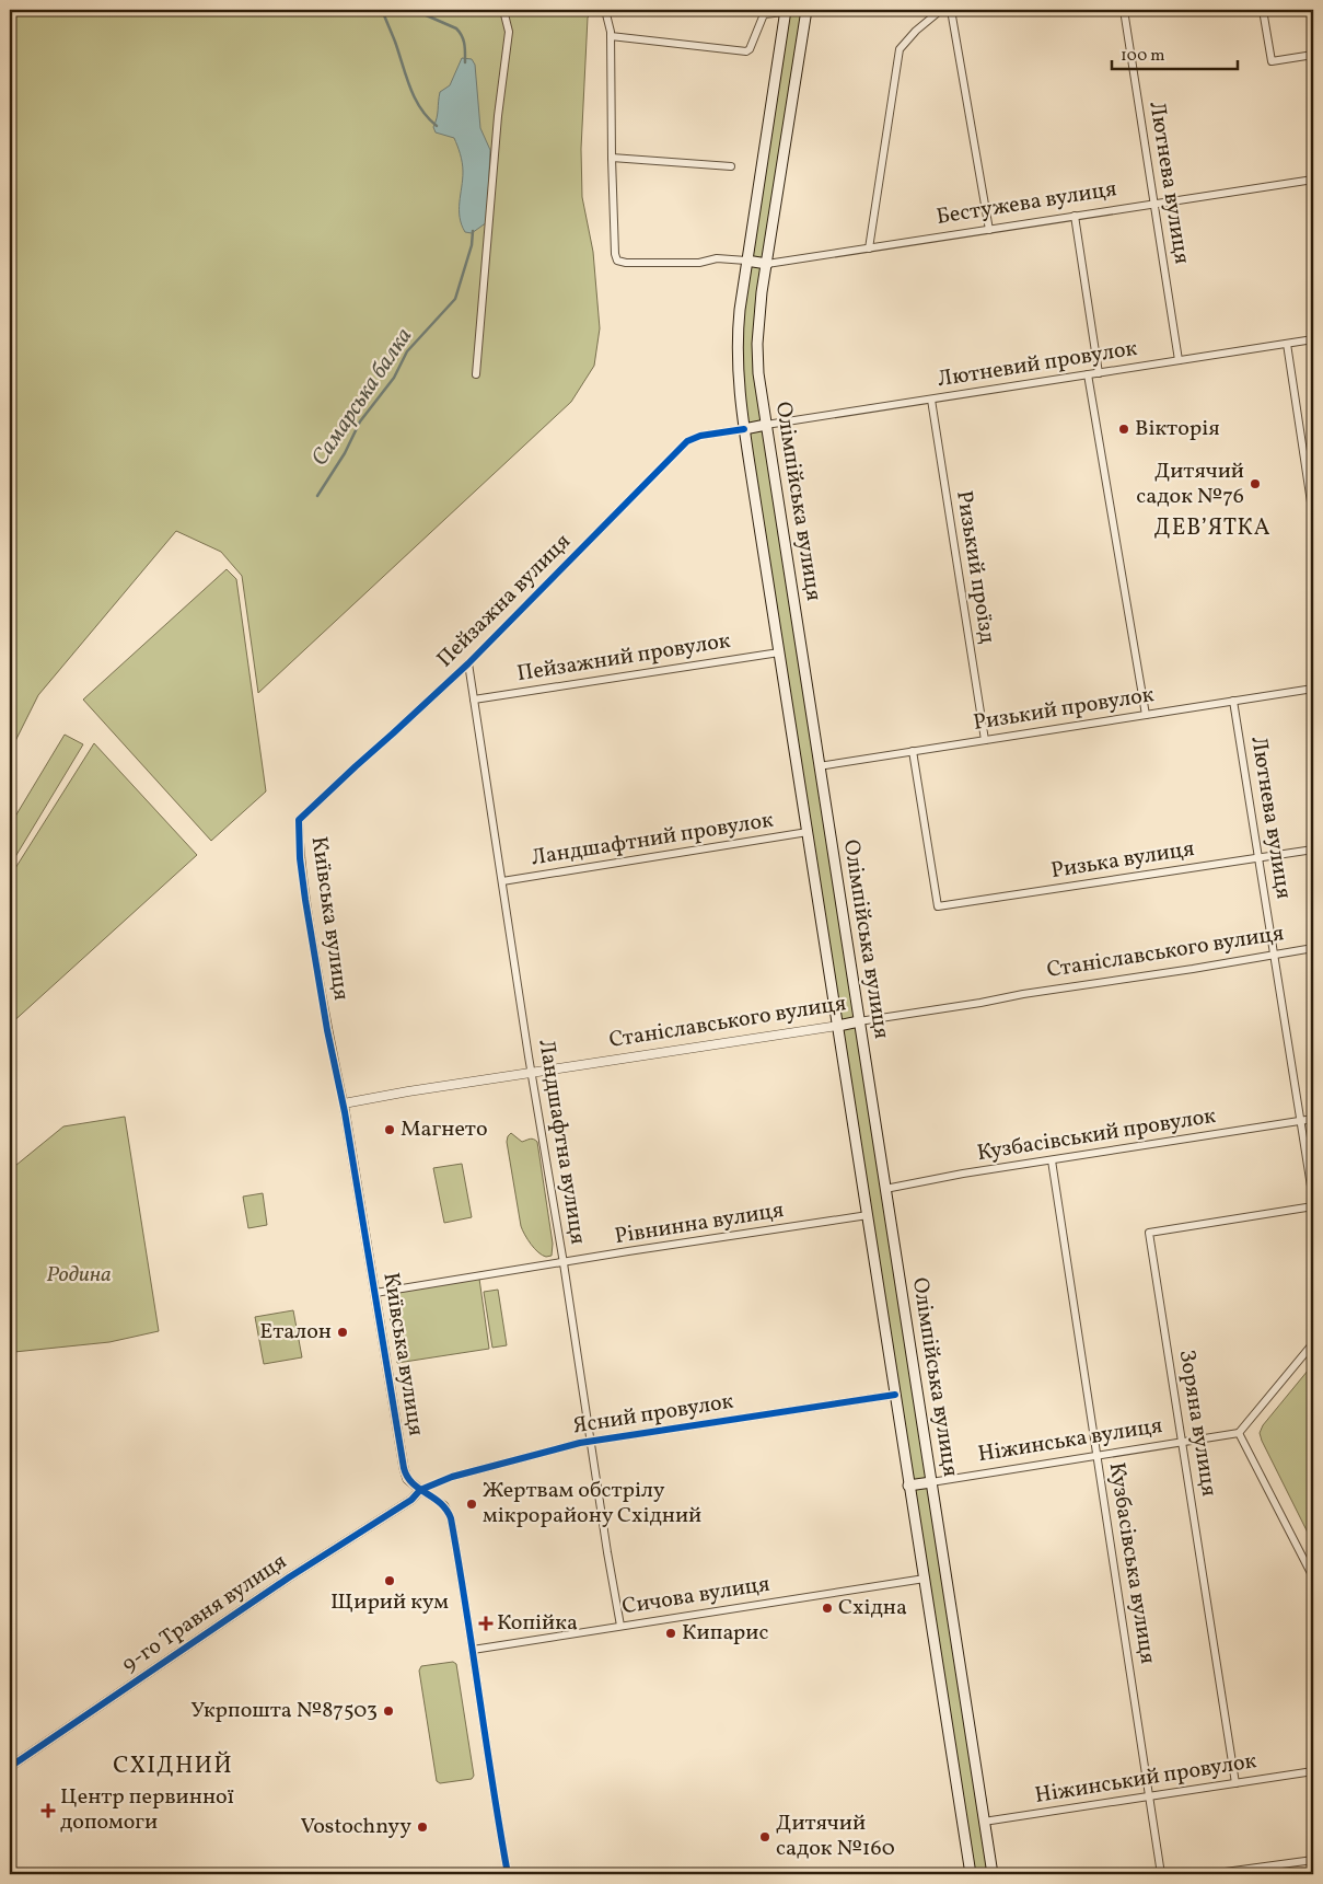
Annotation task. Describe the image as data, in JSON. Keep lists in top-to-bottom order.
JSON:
{
  "streets": {
    "main road": [
      "Бестужева вулиця",
      "Олімпійська вулиця",
      "Станіславського вулиця",
      "Ніжинська вулиця"
    ],
    "street": [
      "Лютнева вулиця",
      "Лютневий провулок",
      "Ризький проїзд",
      "Пейзажна вулиця",
      "Пейзажний провулок",
      "Ризький провулок",
      "Ландшафтний провулок",
      "Ризька вулиця",
      "Київська вулиця",
      "Кузбасівський провулок",
      "Ландшафтна вулиця",
      "Рівнинна вулиця",
      "Ясний провулок",
      "Зоряна вулиця",
      "Кузбасівська вулиця",
      "Сичова вулиця",
      "9-го Травня вулиця",
      "Ніжинський провулок"
    ]
  },
  "crossings": [
    ["Лютнева вулиця", "Бестужева вулиця"],
    ["Лютнева вулиця", "Лютневий провулок"],
    ["Лютнева вулиця", "Ризький провулок"],
    ["Лютнева вулиця", "Ризька вулиця"],
    ["Лютнева вулиця", "Станіславського вулиця"],
    ["Лютнева вулиця", "Кузбасівський провулок"],
    ["Бестужева вулиця", "Олімпійська вулиця"],
    ["Лютневий провулок", "Олімпійська вулиця"],
    ["Лютневий провулок", "Ризький проїзд"],
    ["Олімпійська вулиця", "Пейзажна вулиця"],
    ["Олімпійська вулиця", "Пейзажний провулок"],
    ["Олімпійська вулиця", "Ризький провулок"],
    ["Олімпійська вулиця", "Ландшафтний провулок"],
    ["Олімпійська вулиця", "Станіславського вулиця"],
    ["Олімпійська вулиця", "Кузбасівський провулок"],
    ["Олімпійська вулиця", "Рівнинна вулиця"],
    ["Олімпійська вулиця", "Ясний провулок"],
    ["Олімпійська вулиця", "Ніжинська вулиця"],
    ["Олімпійська вулиця", "Сичова вулиця"],
    ["Олімпійська вулиця", "Ніжинський провулок"],
    ["Ризький проїзд", "Ризький провулок"],
    ["Пейзажна вулиця", "Київська вулиця"],
    ["Пейзажна вулиця", "Ландшафтна вулиця"],
    ["Пейзажний провулок", "Ландшафтна вулиця"],
    ["Ризький провулок", "Ризька вулиця"],
    ["Ландшафтний провулок", "Ландшафтна вулиця"],
    ["Київська вулиця", "Станіславського вулиця"],
    ["Київська вулиця", "Рівнинна вулиця"],
    ["Київська вулиця", "Ясний провулок"],
    ["Київська вулиця", "Сичова вулиця"],
    ["Київська вулиця", "9-го Травня вулиця"],
    ["Станіславського вулиця", "Ландшафтна вулиця"],
    ["Кузбасівський провулок", "Кузбасівська вулиця"],
    ["Ландшафтна вулиця", "Рівнинна вулиця"],
    ["Ландшафтна вулиця", "Ясний провулок"],
    ["Ландшафтна вулиця", "Сичова вулиця"],
    ["Ясний провулок", "9-го Травня вулиця"],
    ["Зоряна вулиця", "Ніжинська вулиця"],
    ["Зоряна вулиця", "Ніжинський провулок"],
    ["Ніжинська вулиця", "Кузбасівська вулиця"],
    ["Кузбасівська вулиця", "Ніжинський провулок"]
  ],
  "districts": ["ДЕВ’ЯТКА", "СХІДНИЙ"],
  "water": ["Самарська балка"],
  "parks": ["Родина"],
  "places": {
    "other": [
      "Вікторія",
      "Дитячий садок №76",
      "Магнето",
      "Еталон",
      "Жертвам обстрілу мікрорайону Східний",
      "Щирий кум",
      "Східна",
      "Кипарис",
      "Укрпошта №87503",
      "Vostochnyy",
      "Дитячий садок №160"
    ],
    "health": ["Копійка", "Центр первинної допомоги"]
  },
  "scale_bar": "100 m"
}
